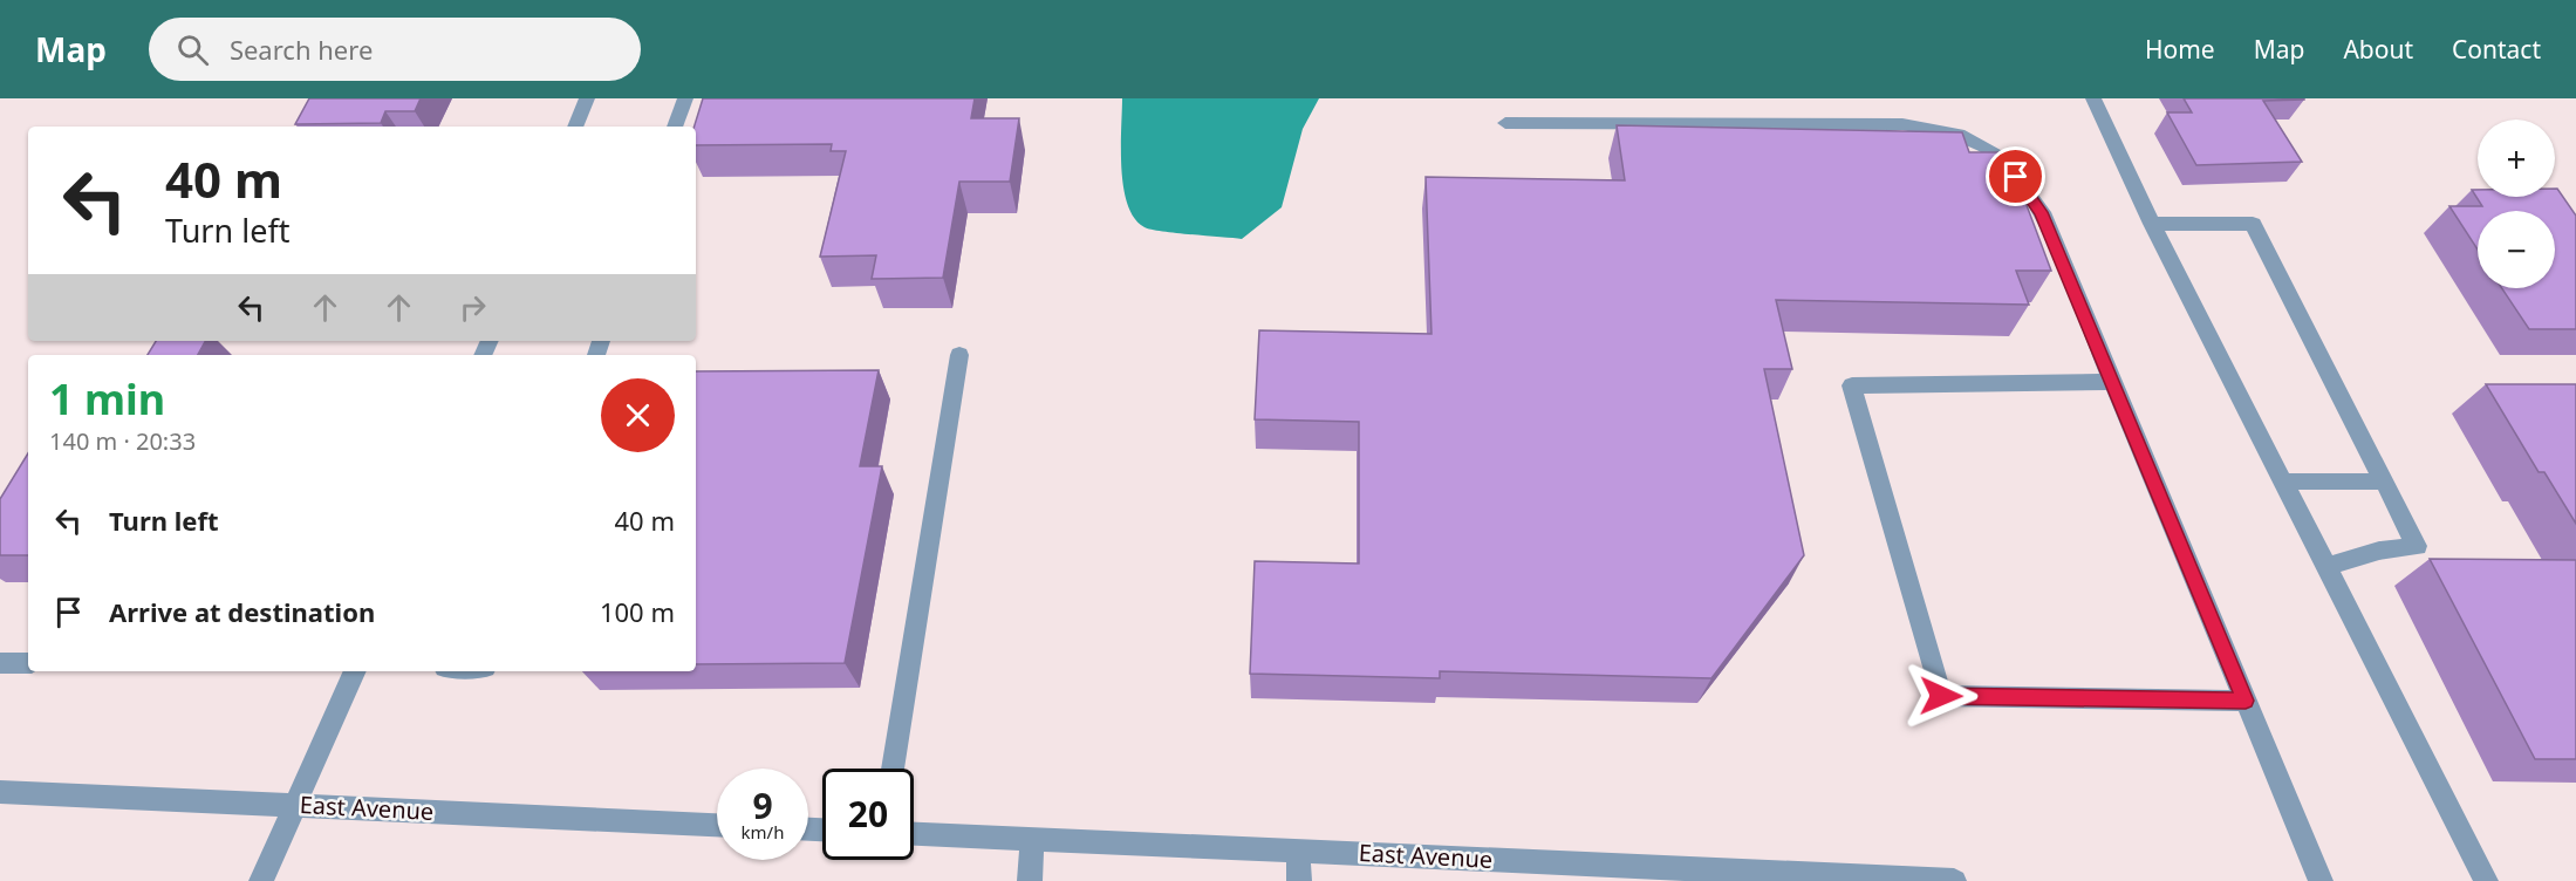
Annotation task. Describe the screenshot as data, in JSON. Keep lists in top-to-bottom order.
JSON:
{
  "streets": {
    "street": ["East Avenue"]
  },
  "page": {
    "header": "Map",
    "search": "Search here",
    "nav": [
      "Home",
      "Map",
      "About",
      "Contact"
    ],
    "map_buttons": ["+", "−"],
    "turn": ["40 m", "Turn left"],
    "heading": ["1 min", "140 m · 20:33"],
    "list": [
      {
        "name": "Turn left",
        "value": "40 m"
      },
      {
        "name": "Arrive at destination",
        "value": "100 m"
      }
    ],
    "speed": "9 km/h",
    "limit": "20"
  }
}
